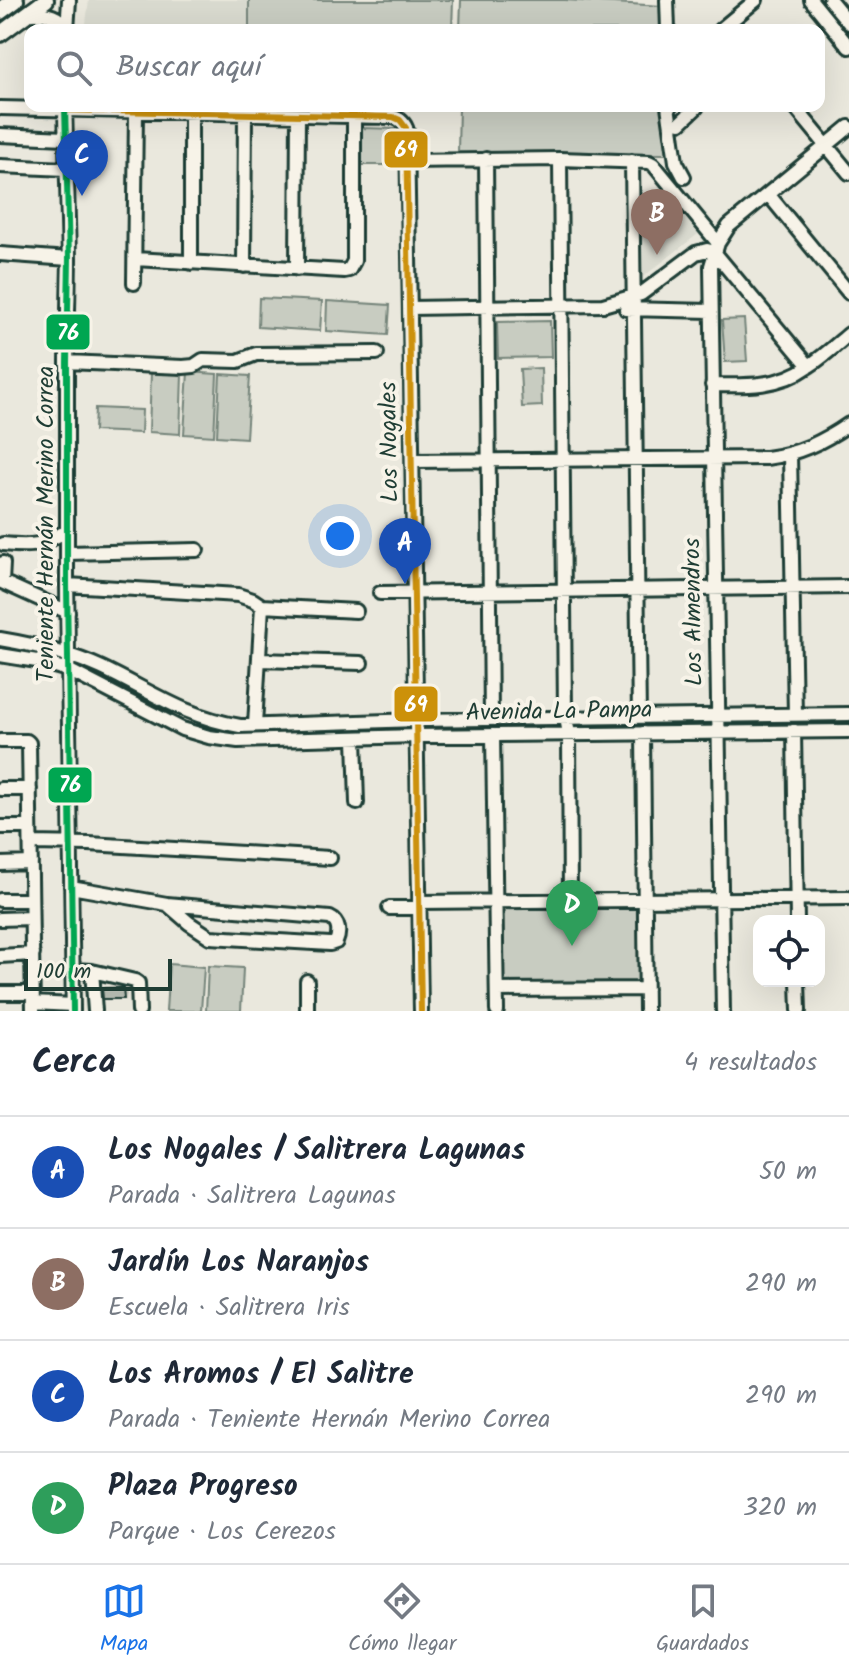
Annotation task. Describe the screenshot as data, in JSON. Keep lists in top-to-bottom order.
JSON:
{
  "streets": {
    "street": [
      "Los Nogales",
      "Teniente Hernán Merino Correa",
      "Los Almendros",
      "Avenida La Pampa"
    ]
  },
  "crossings": [
    ["Los Nogales", "Avenida La Pampa"],
    ["Teniente Hernán Merino Correa", "Avenida La Pampa"],
    ["Los Almendros", "Avenida La Pampa"]
  ],
  "lines": ["transit line 69", "transit line 76"],
  "scale_bar": "100 m",
  "page": {
    "search": "Buscar aquí",
    "pins": [
      "C",
      "B",
      "A",
      "D"
    ],
    "scale": "100 m",
    "heading": ["Cerca", "4 resultados"],
    "list": [
      {
        "mark": "A",
        "name": "Los Nogales / Salitrera Lagunas",
        "note": "Parada · Salitrera Lagunas",
        "value": "50 m"
      },
      {
        "mark": "B",
        "name": "Jardín Los Naranjos",
        "note": "Escuela · Salitrera Iris",
        "value": "290 m"
      },
      {
        "mark": "C",
        "name": "Los Aromos / El Salitre",
        "note": "Parada · Teniente Hernán Merino Correa",
        "value": "290 m"
      },
      {
        "mark": "D",
        "name": "Plaza Progreso",
        "note": "Parque · Los Cerezos",
        "value": "320 m"
      }
    ],
    "nav": ["Mapa", "Cómo llegar", "Guardados"]
  }
}
